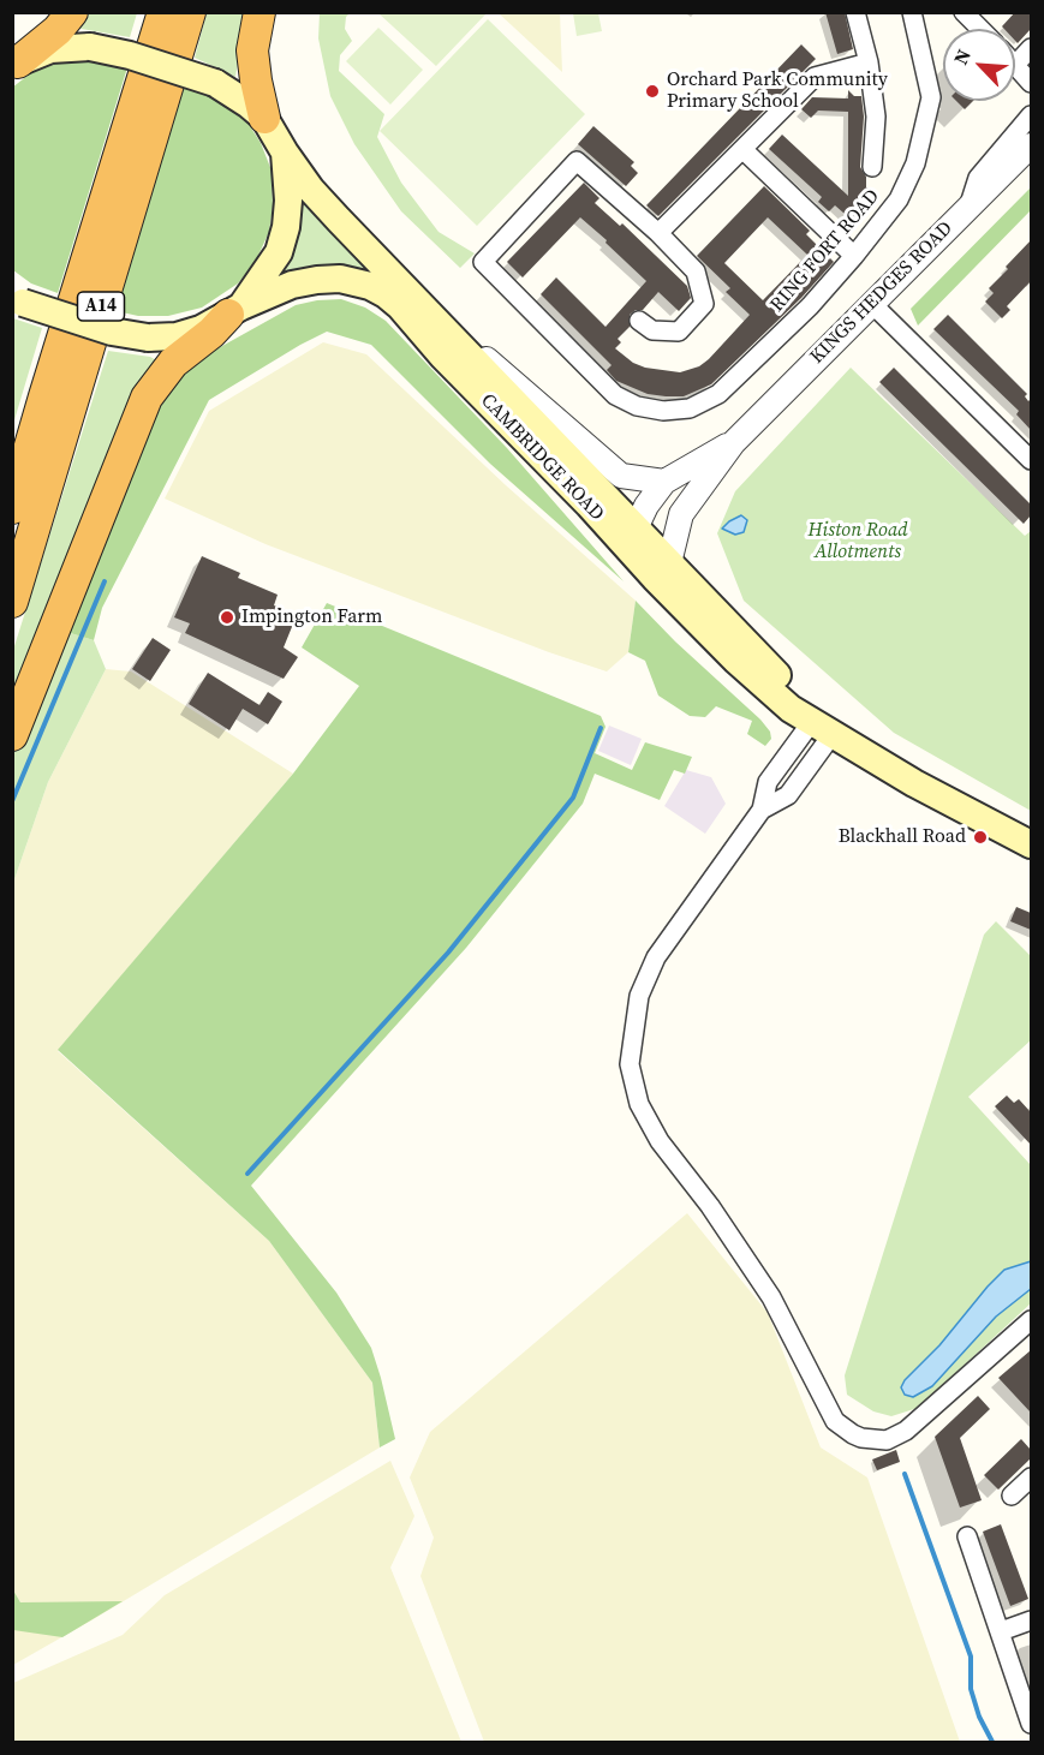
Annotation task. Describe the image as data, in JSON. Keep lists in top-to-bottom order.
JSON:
{
  "streets": {
    "highway": ["A14"],
    "main road": ["CAMBRIDGE ROAD"],
    "street": ["RING FORT ROAD", "KINGS HEDGES ROAD"]
  },
  "crossings": [
    ["KINGS HEDGES ROAD", "CAMBRIDGE ROAD"]
  ],
  "parks": ["Histon Road Allotments"],
  "places": ["Orchard Park Community Primary School", "Impington Farm", "Blackhall Road"],
  "north": "top left"
}
